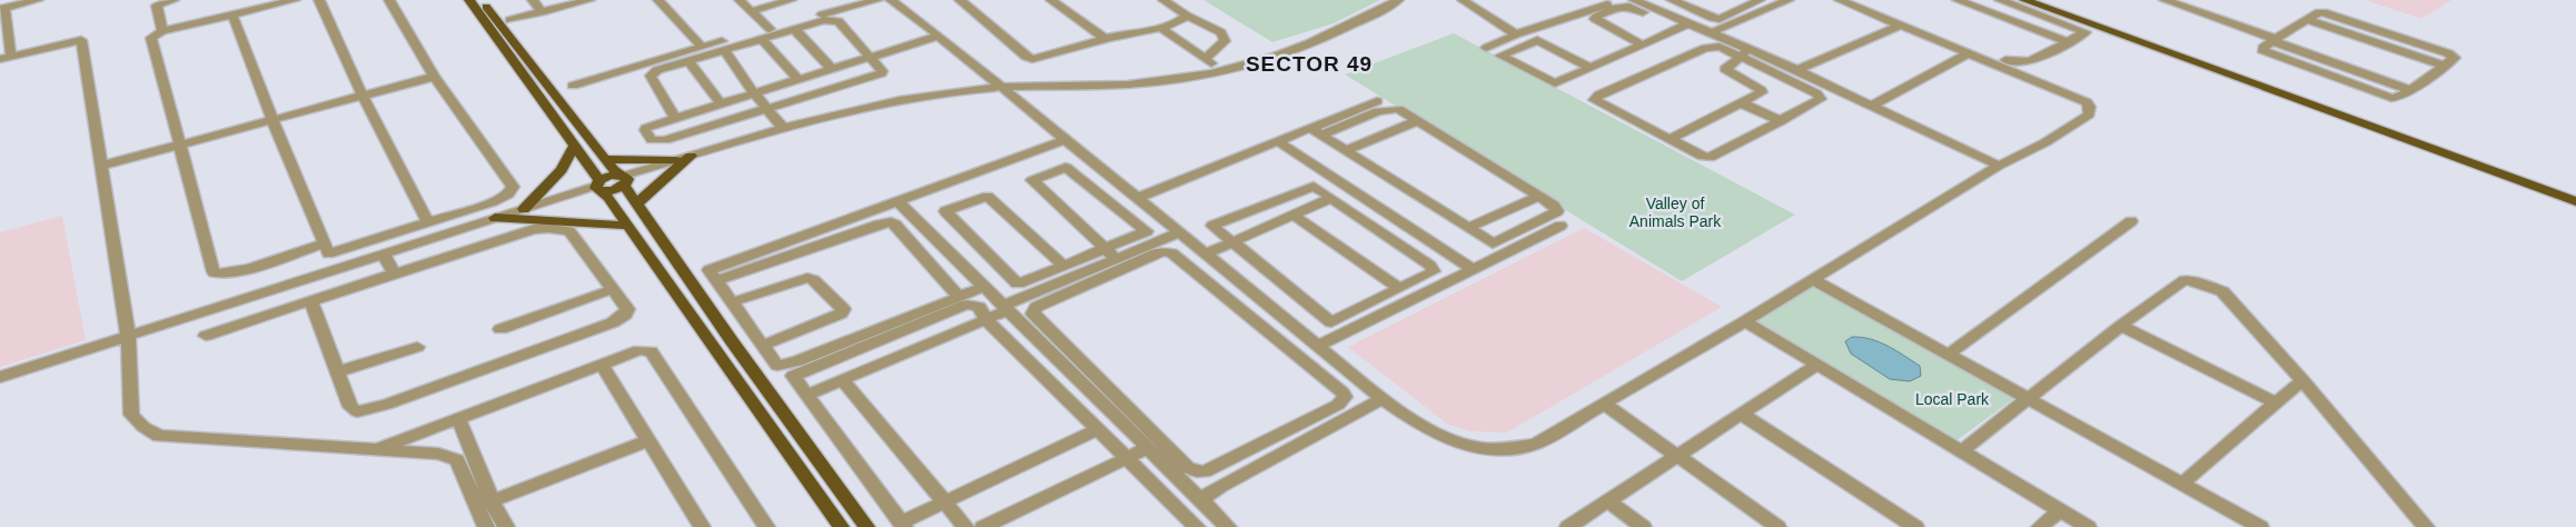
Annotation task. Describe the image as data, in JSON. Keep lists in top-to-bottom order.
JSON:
{
  "districts": ["SECTOR 49"],
  "parks": ["Valley of Animals Park", "Local Park"]
}
